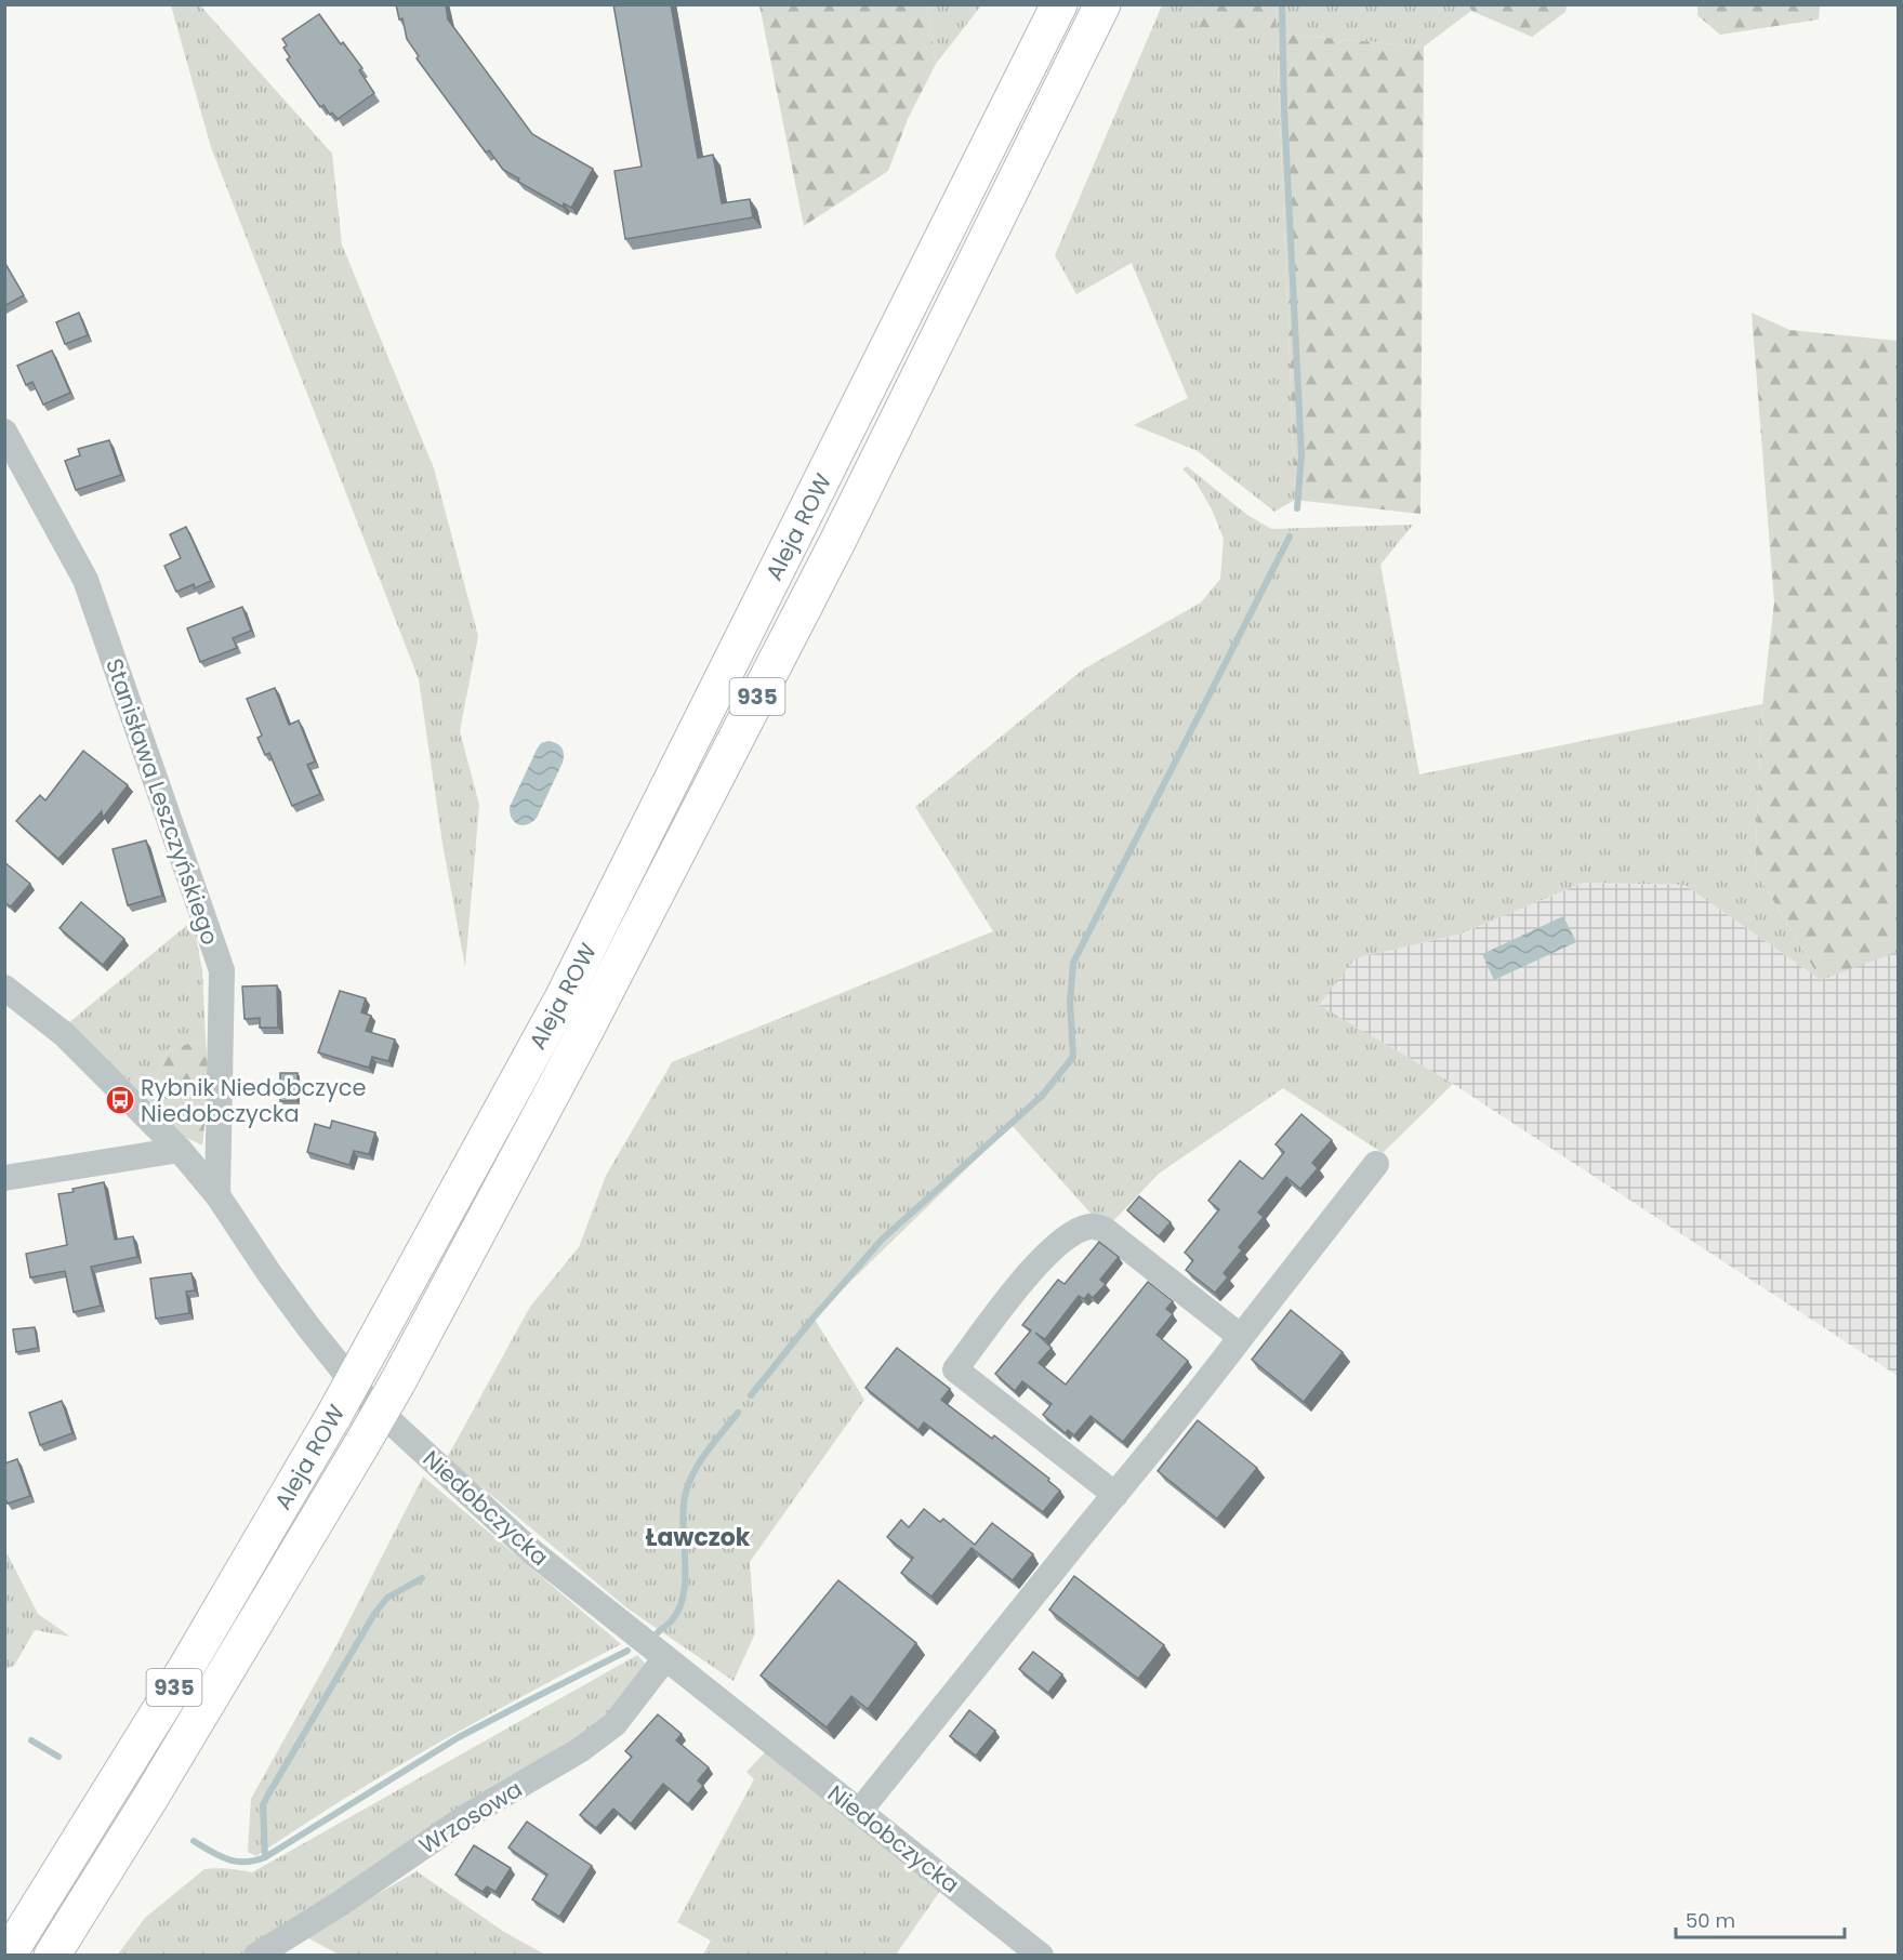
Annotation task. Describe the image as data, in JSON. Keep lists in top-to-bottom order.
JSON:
{
  "streets": {
    "main road": ["Aleja ROW", "935"],
    "street": ["Stanisława Leszczyńskiego", "Niedobczycka", "Wrzosowa"]
  },
  "crossings": [
    ["Stanisława Leszczyńskiego", "Niedobczycka"],
    ["Niedobczycka", "Wrzosowa"]
  ],
  "districts": ["Ławczok"],
  "places": {
    "bus stop": ["Rybnik Niedobczyce Niedobczycka"]
  },
  "scale_bar": "50 m"
}
